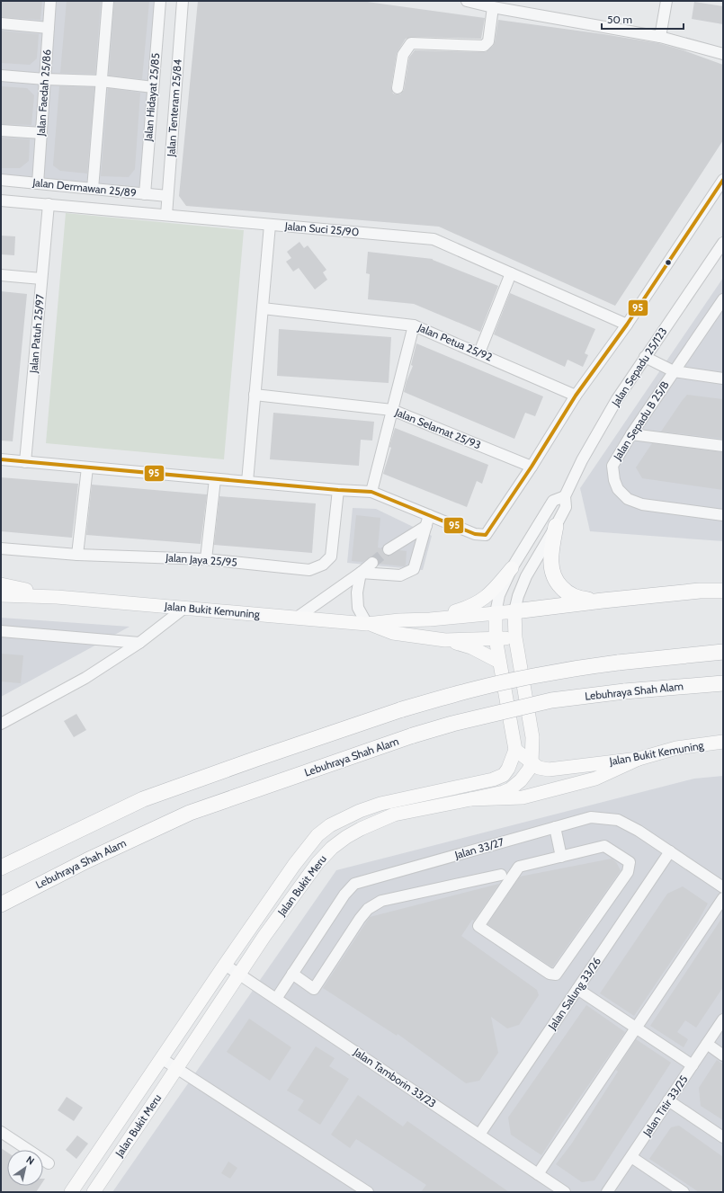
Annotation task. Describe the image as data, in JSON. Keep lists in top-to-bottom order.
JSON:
{
  "streets": {
    "highway": ["Lebuhraya Shah Alam"],
    "main road": ["Jalan Sepadu 25/123", "Jalan Bukit Kemuning", "Jalan Bukit Meru"],
    "street": [
      "Jalan Faedah 25/86",
      "Jalan Hidayat 25/85",
      "Jalan Tenteram 25/84",
      "Jalan Dermawan 25/89",
      "Jalan Suci 25/90",
      "Jalan Patuh 25/97",
      "Jalan Petua 25/92",
      "Jalan Sepadu B 25/B",
      "Jalan Selamat 25/93",
      "Jalan Jaya 25/95",
      "Jalan 33/27",
      "Jalan Salung 33/26",
      "Jalan Tamborin 33/23",
      "Jalan Titir 33/25"
    ]
  },
  "crossings": [
    ["Jalan Faedah 25/86", "Jalan Dermawan 25/89"],
    ["Jalan Hidayat 25/85", "Jalan Dermawan 25/89"],
    ["Jalan Tenteram 25/84", "Jalan Dermawan 25/89"],
    ["Jalan Tenteram 25/84", "Jalan Suci 25/90"],
    ["Jalan Suci 25/90", "Jalan Patuh 25/97"],
    ["Jalan Sepadu 25/123", "Jalan Bukit Kemuning"],
    ["Jalan Bukit Kemuning", "Jalan Bukit Meru"],
    ["Jalan 33/27", "Jalan Salung 33/26"],
    ["Jalan 33/27", "Jalan Tamborin 33/23"],
    ["Jalan Bukit Meru", "Jalan Tamborin 33/23"],
    ["Jalan Salung 33/26", "Jalan Tamborin 33/23"]
  ],
  "lines": ["transit line 95"],
  "scale_bar": "50 m",
  "north": "top right"
}
